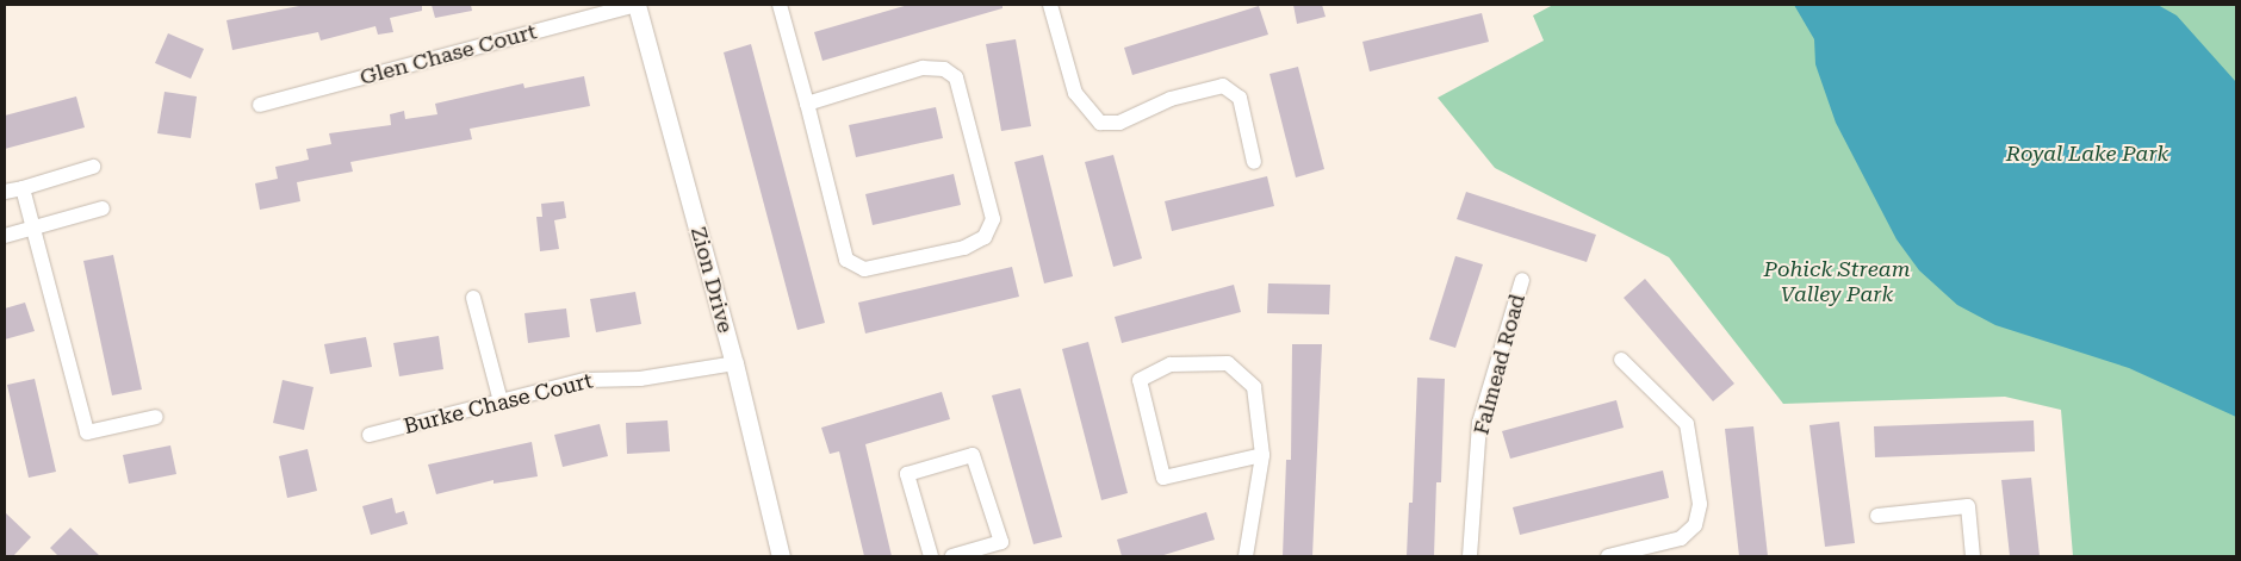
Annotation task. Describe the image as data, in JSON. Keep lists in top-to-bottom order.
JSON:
{
  "streets": {
    "street": [
      "Glen Chase Court",
      "Zion Drive",
      "Falmead Road",
      "Burke Chase Court"
    ]
  },
  "crossings": [
    ["Glen Chase Court", "Zion Drive"],
    ["Zion Drive", "Burke Chase Court"]
  ],
  "parks": ["Royal Lake Park", "Pohick Stream Valley Park"]
}
